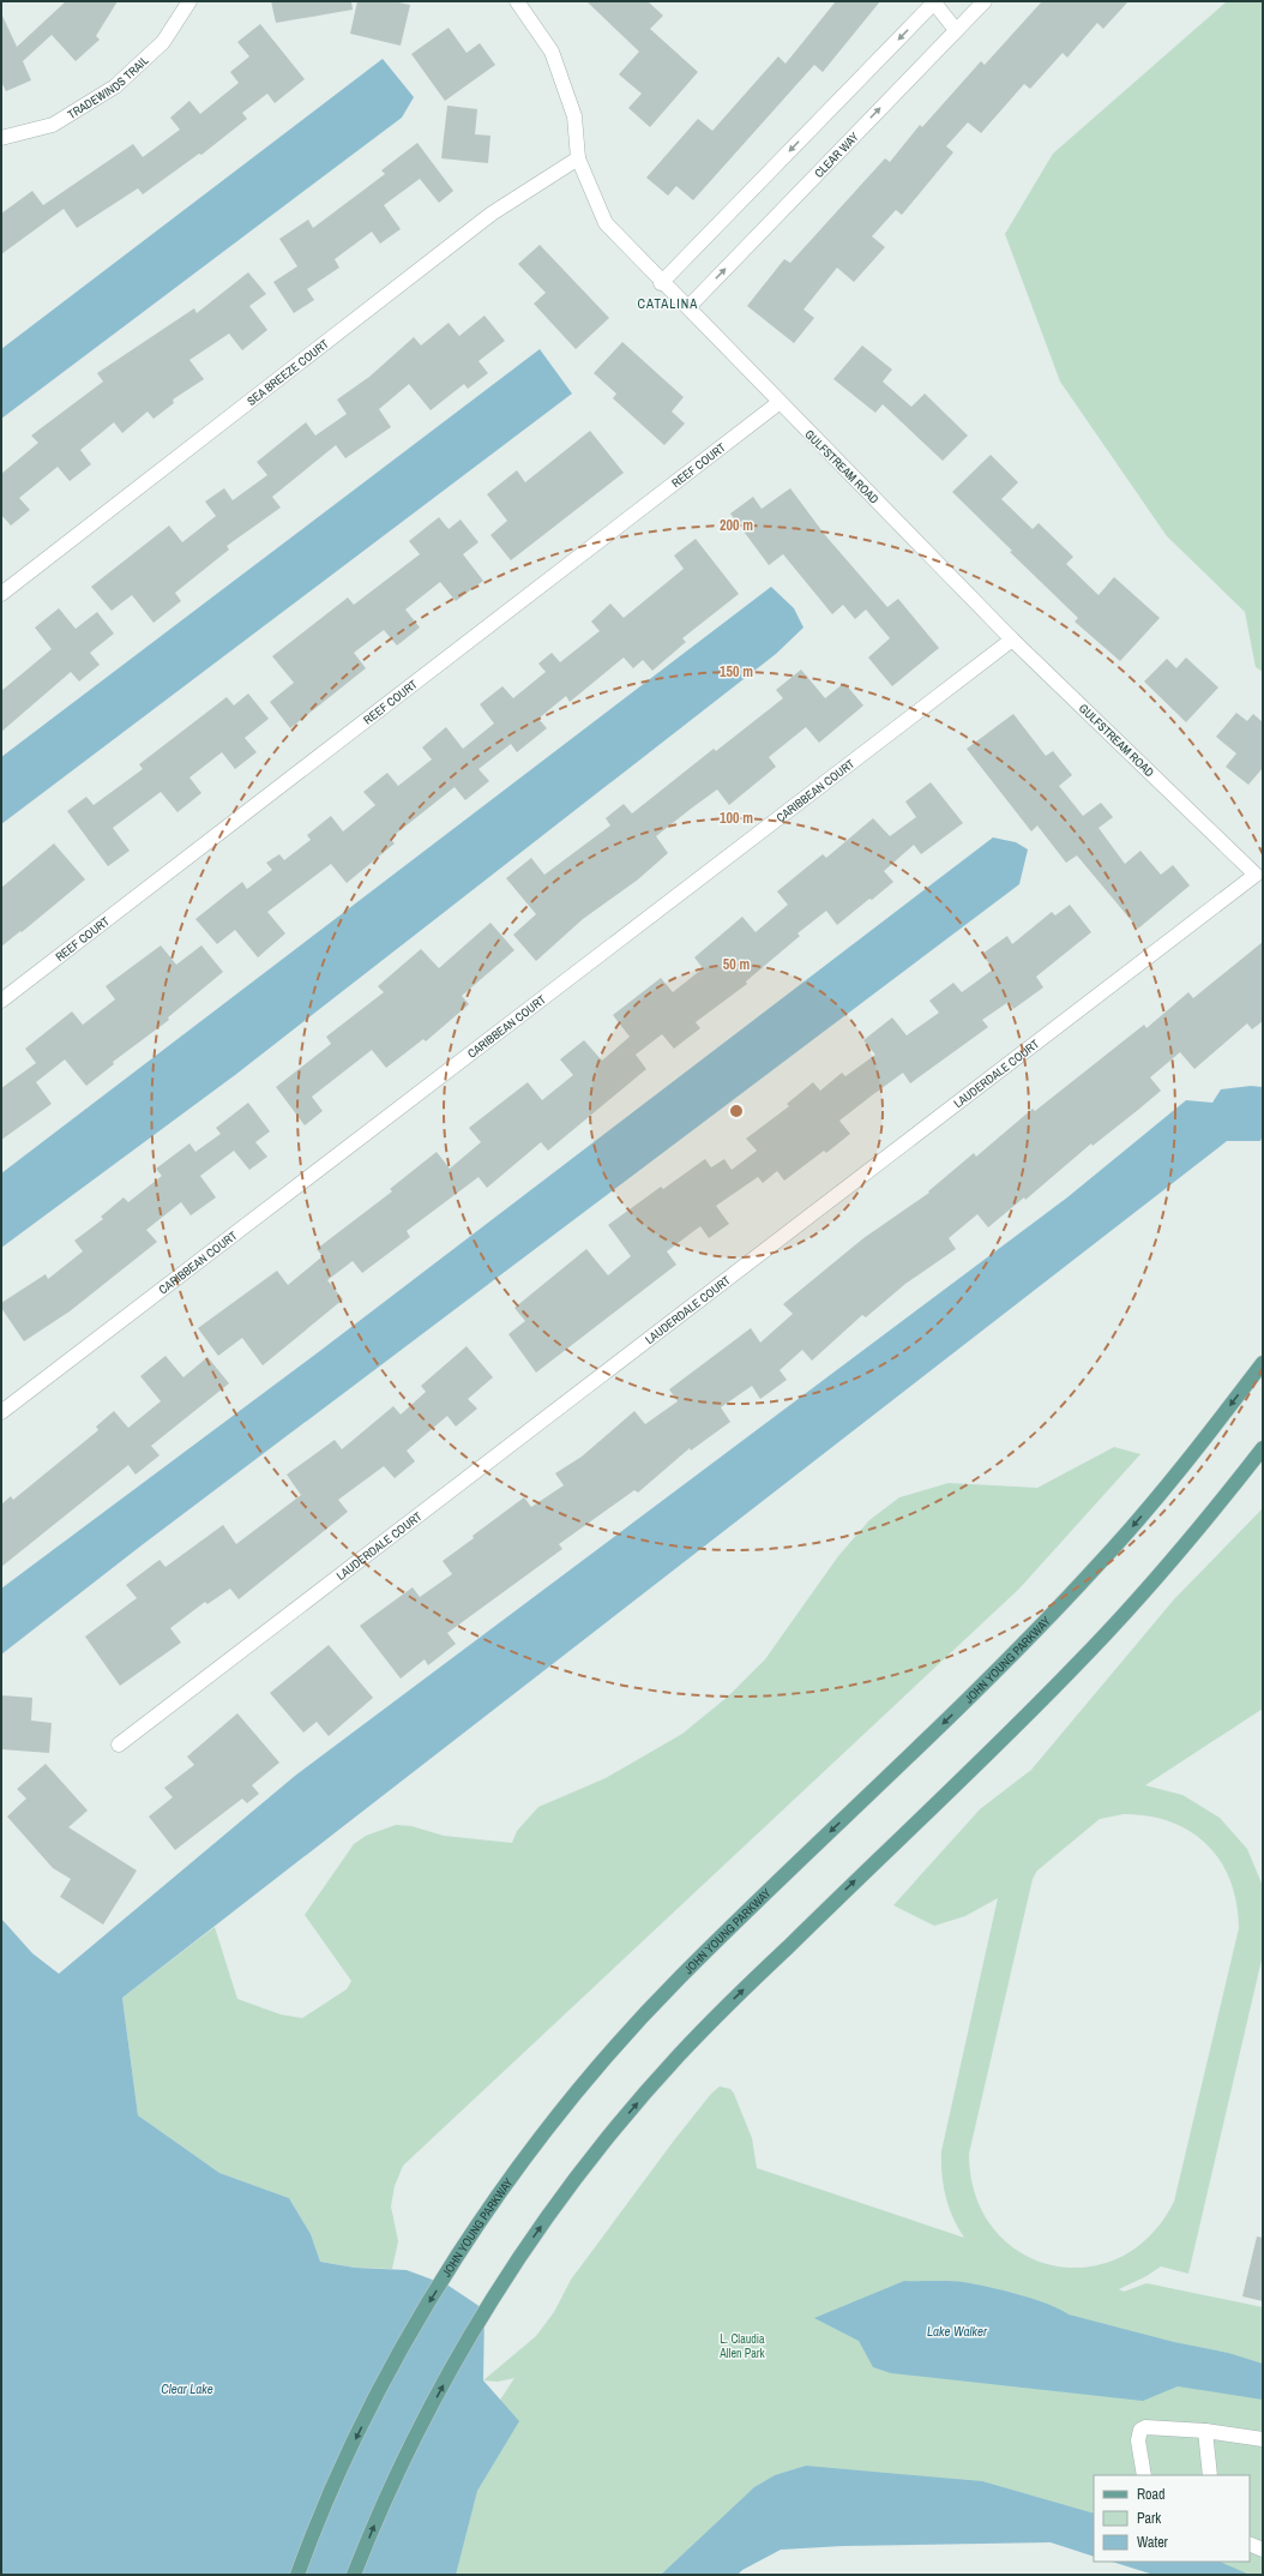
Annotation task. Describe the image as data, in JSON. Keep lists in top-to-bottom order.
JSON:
{
  "streets": {
    "main road": ["JOHN YOUNG PARKWAY"],
    "street": [
      "TRADEWINDS TRAIL",
      "CLEAR WAY",
      "SEA BREEZE COURT",
      "REEF COURT",
      "GULFSTREAM ROAD",
      "CARIBBEAN COURT",
      "LAUDERDALE COURT"
    ]
  },
  "crossings": [
    ["CLEAR WAY", "GULFSTREAM ROAD"],
    ["SEA BREEZE COURT", "GULFSTREAM ROAD"],
    ["REEF COURT", "GULFSTREAM ROAD"],
    ["GULFSTREAM ROAD", "CARIBBEAN COURT"],
    ["GULFSTREAM ROAD", "LAUDERDALE COURT"]
  ],
  "districts": ["CATALINA"],
  "water": ["Lake Walker", "Clear Lake"],
  "parks": ["L. Claudia Allen Park"],
  "legend": ["Road", "Park", "Water"],
  "rings": [
    "200 m",
    "150 m",
    "100 m",
    "50 m"
  ]
}
